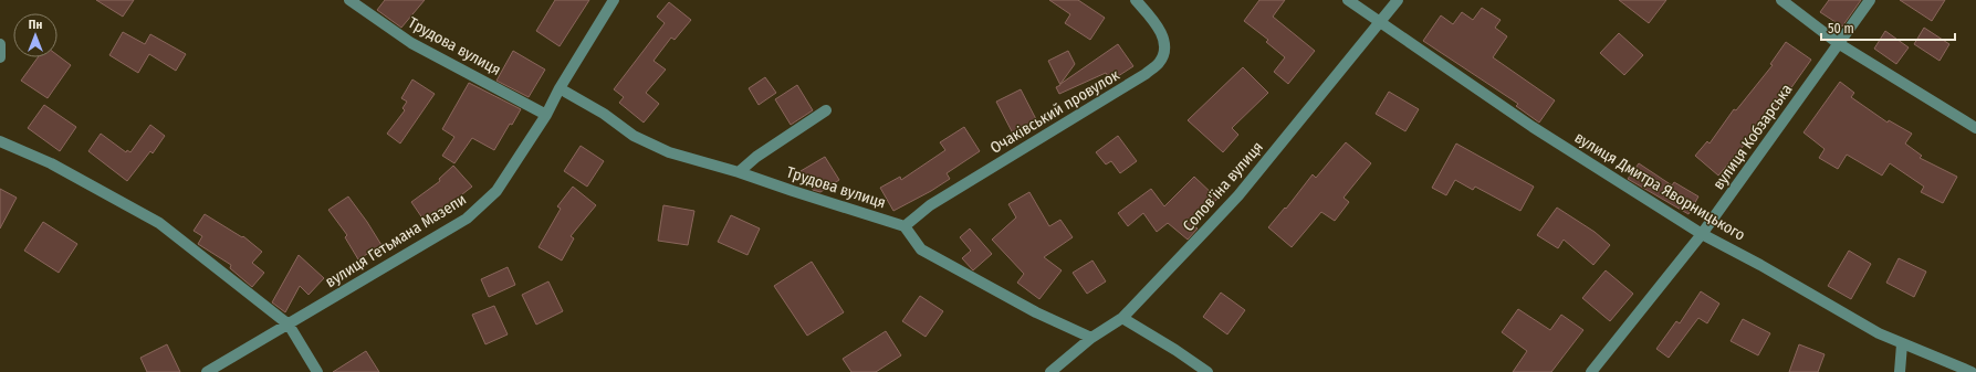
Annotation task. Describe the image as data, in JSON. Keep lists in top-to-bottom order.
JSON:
{
  "streets": {
    "street": [
      "Трудова вулиця",
      "Очаківський провулок",
      "вулиця Кобзарська",
      "Солов'їна вулиця",
      "вулиця Дмитра Яворницького",
      "вулиця Гетьмана Мазепи"
    ]
  },
  "crossings": [
    ["Трудова вулиця", "Очаківський провулок"],
    ["Трудова вулиця", "вулиця Гетьмана Мазепи"],
    ["вулиця Кобзарська", "вулиця Дмитра Яворницького"],
    ["Солов'їна вулиця", "вулиця Дмитра Яворницького"]
  ],
  "scale_bar": "50 m",
  "north": "top"
}
